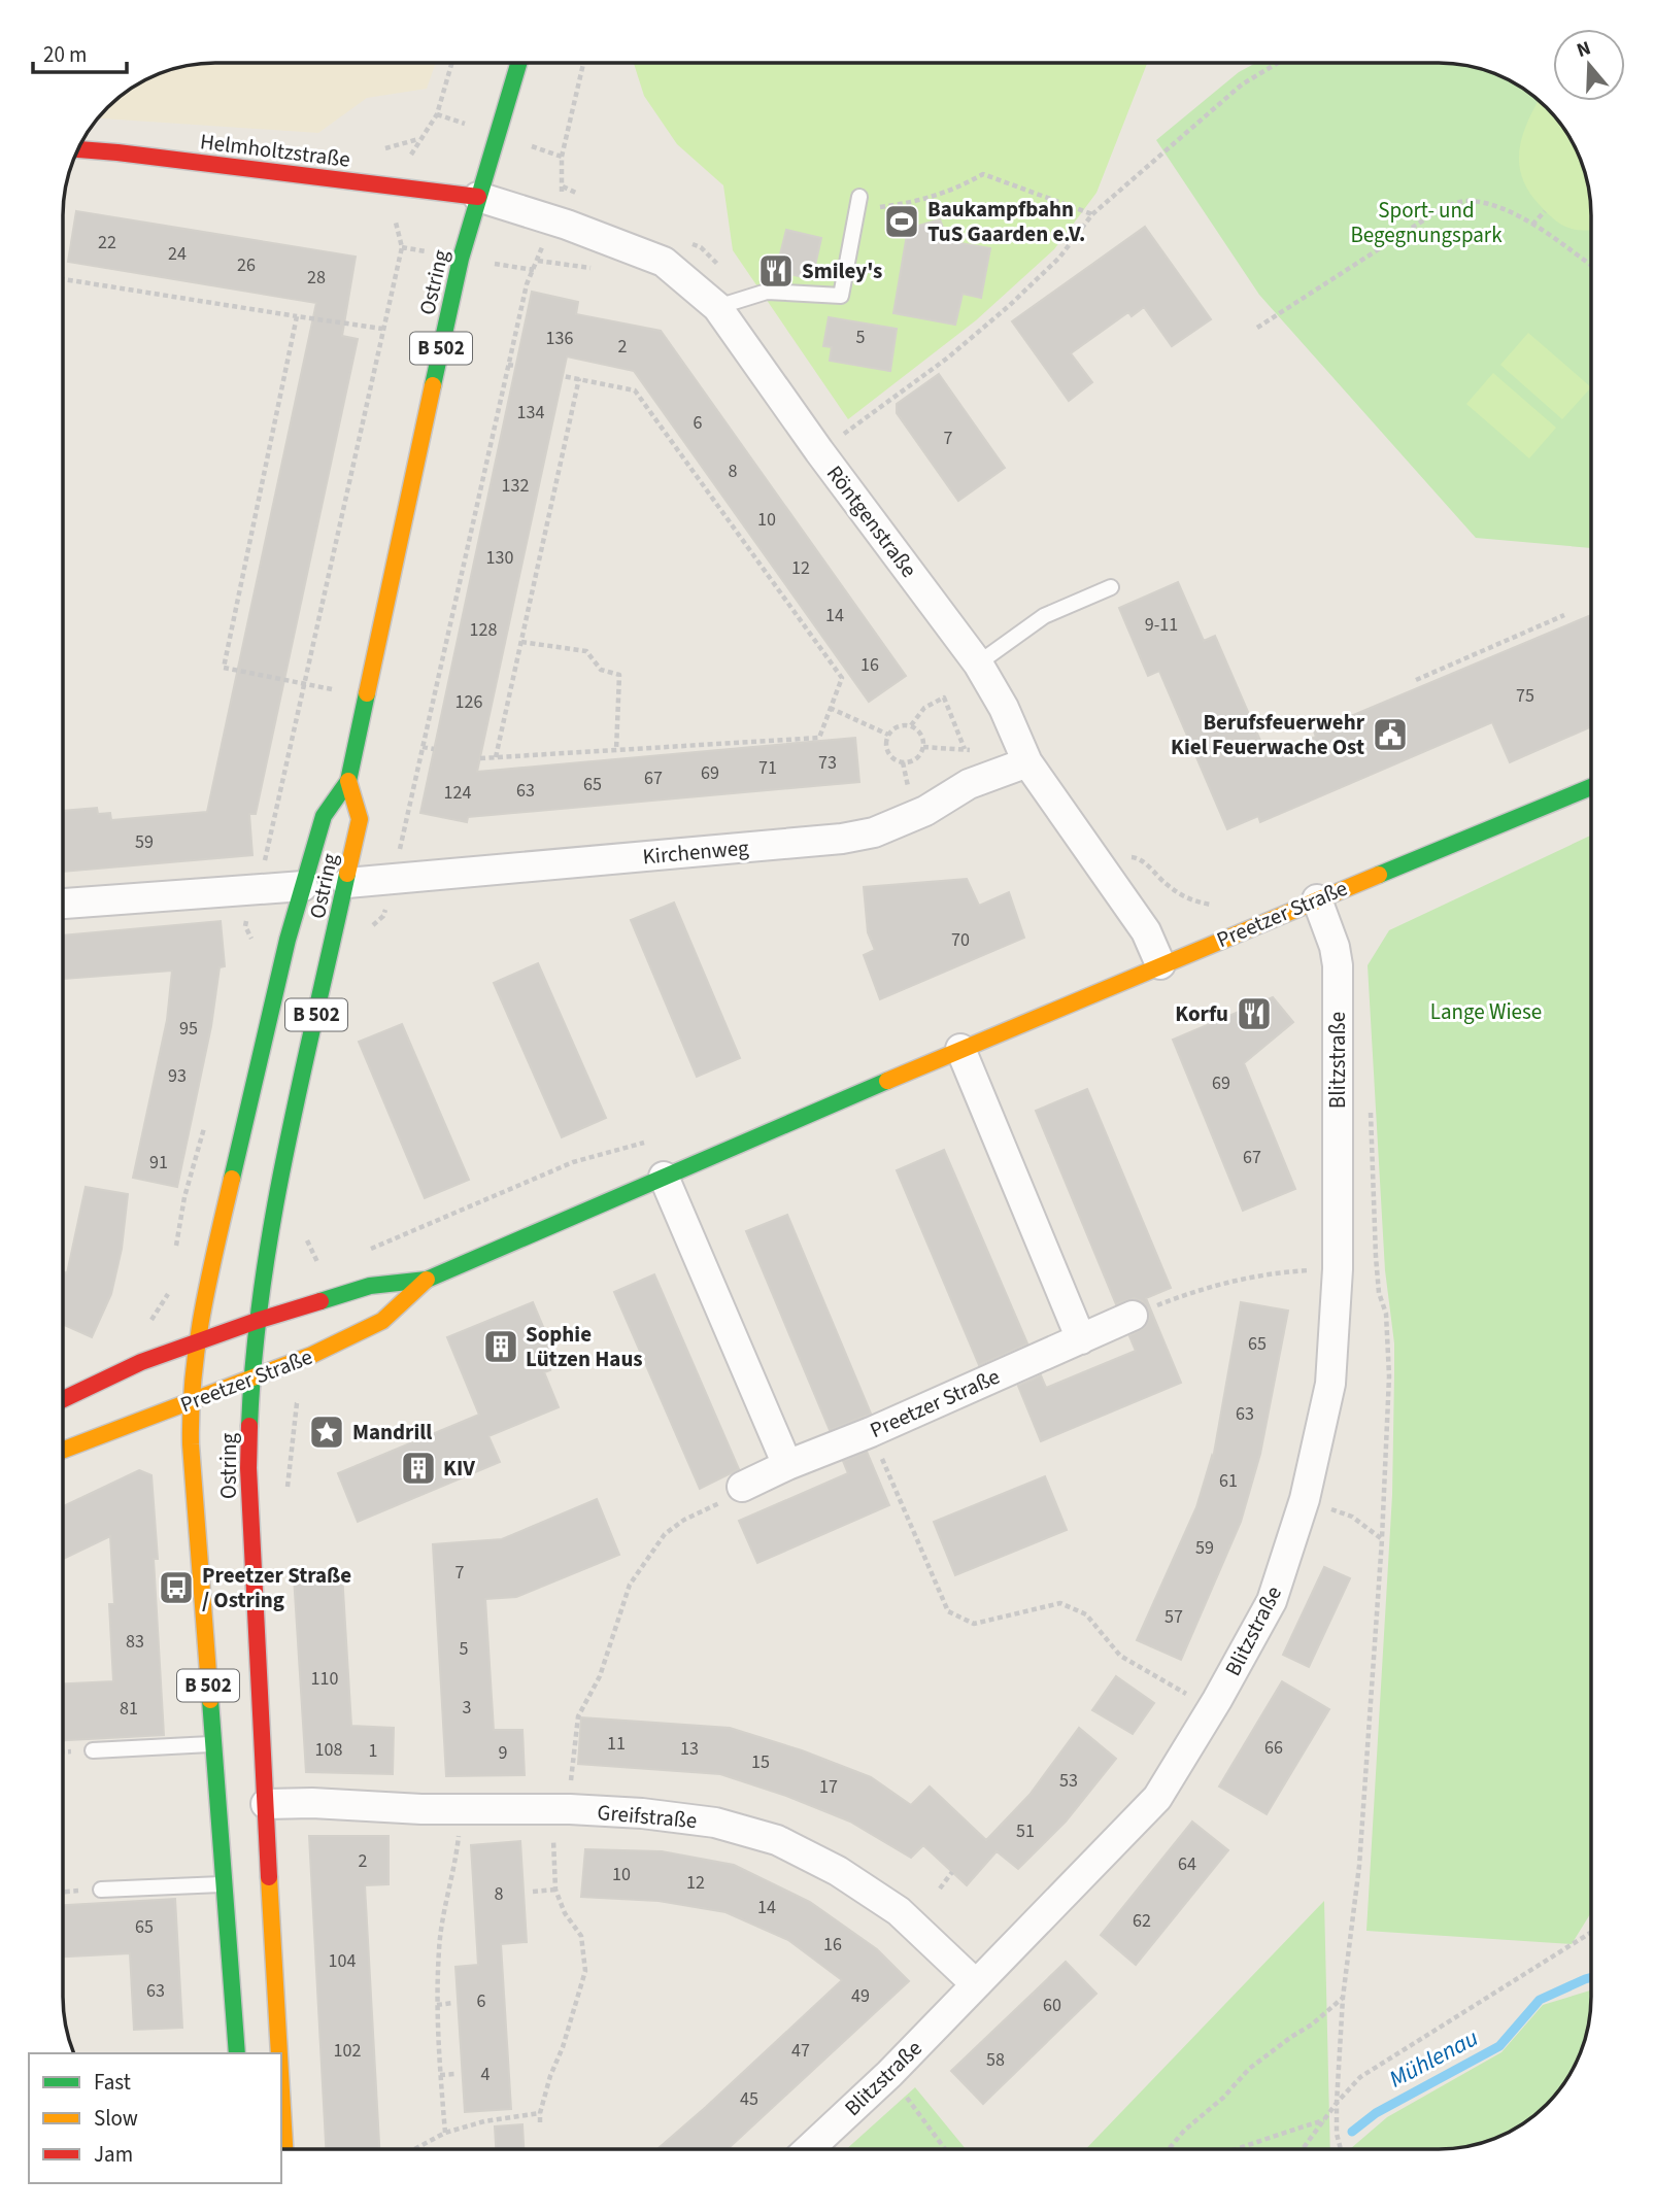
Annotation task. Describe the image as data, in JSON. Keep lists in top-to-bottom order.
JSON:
{
  "streets": {
    "main road": [
      "Helmholtzstraße",
      "Ostring",
      "B 502",
      "Preetzer Straße"
    ],
    "street": [
      "Röntgenstraße",
      "Kirchenweg",
      "Blitzstraße",
      "Greifstraße"
    ]
  },
  "crossings": [
    ["Helmholtzstraße", "Ostring"],
    ["Helmholtzstraße", "Röntgenstraße"],
    ["Ostring", "Röntgenstraße"],
    ["Ostring", "Kirchenweg"],
    ["Ostring", "Preetzer Straße"],
    ["Ostring", "Greifstraße"],
    ["Röntgenstraße", "Kirchenweg"],
    ["Röntgenstraße", "Preetzer Straße"],
    ["Preetzer Straße", "Blitzstraße"],
    ["Blitzstraße", "Greifstraße"]
  ],
  "water": ["Mühlenau"],
  "parks": ["Sport- und Begegnungspark", "Lange Wiese"],
  "places": {
    "sports": ["Baukampfbahn TuS Gaarden e.V."],
    "restaurant": ["Smiley's", "Korfu"],
    "public building": ["Berufsfeuerwehr Kiel Feuerwache Ost"],
    "building": ["Sophie Lützen Haus", "KIV"],
    "place": ["Mandrill"],
    "bus stop": ["Preetzer Straße / Ostring"]
  },
  "house_numbers": [
    "22",
    "24",
    "26",
    "28",
    "5",
    "136",
    "2",
    "134",
    "6",
    "7",
    "8",
    "132",
    "10",
    "130",
    "12",
    "14",
    "9-11",
    "128",
    "16",
    "75",
    "126",
    "73",
    "71",
    "69",
    "67",
    "65",
    "63",
    "124",
    "59",
    "70",
    "95",
    "93",
    "69",
    "67",
    "91",
    "65",
    "63",
    "61",
    "59",
    "7",
    "57",
    "83",
    "5",
    "110",
    "3",
    "81",
    "11",
    "66",
    "13",
    "108",
    "1",
    "9",
    "15",
    "53",
    "17",
    "51",
    "2",
    "64",
    "10",
    "12",
    "8",
    "14",
    "62",
    "65",
    "16",
    "104",
    "63",
    "49",
    "6",
    "60",
    "102",
    "47",
    "58",
    "4",
    "45"
  ],
  "legend": ["Fast", "Slow", "Jam"],
  "scale_bar": "20 m",
  "north": "top"
}
